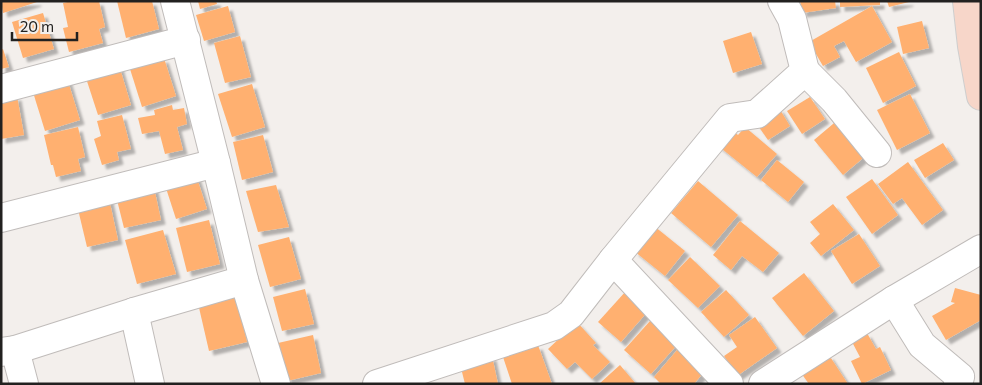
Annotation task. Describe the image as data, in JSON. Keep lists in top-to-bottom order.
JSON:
{
  "scale_bar": "20 m"
}
